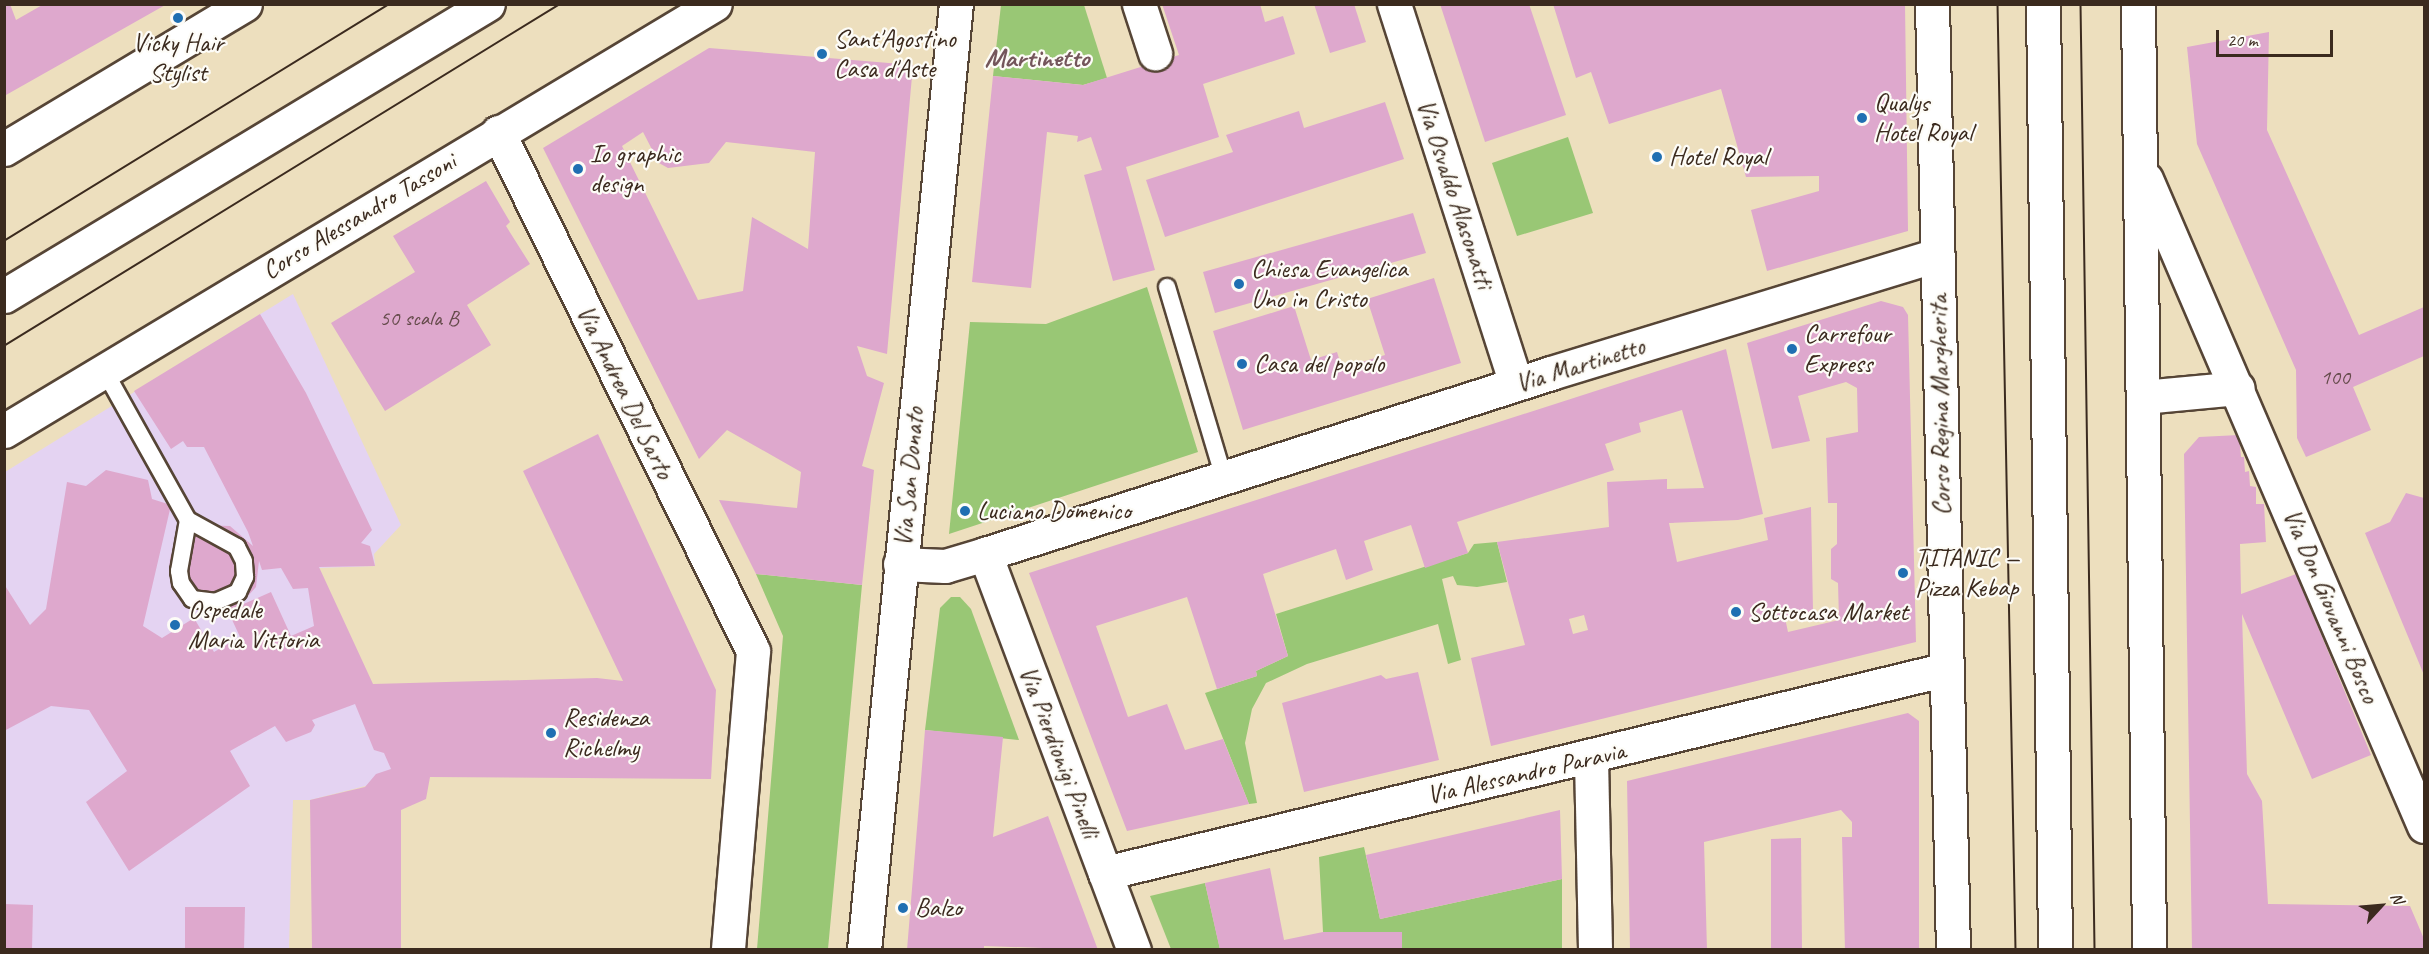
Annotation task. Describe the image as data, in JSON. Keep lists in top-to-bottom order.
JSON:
{
  "streets": {
    "street": [
      "Via Osvaldo Alasonatti",
      "Corso Alessandro Tassoni",
      "Via Martinetto",
      "Via Andrea Del Sarto",
      "Corso Regina Margherita",
      "Via San Donato",
      "Via Don Giovanni Bosco",
      "Via Pierdionigi Pinelli",
      "Via Alessandro Paravia"
    ]
  },
  "crossings": [
    ["Via Osvaldo Alasonatti", "Via Martinetto"],
    ["Corso Alessandro Tassoni", "Via Andrea Del Sarto"],
    ["Via Martinetto", "Corso Regina Margherita"],
    ["Via Martinetto", "Via San Donato"],
    ["Via Martinetto", "Via Pierdionigi Pinelli"],
    ["Corso Regina Margherita", "Via Alessandro Paravia"],
    ["Via Pierdionigi Pinelli", "Via Alessandro Paravia"]
  ],
  "districts": ["Martinetto"],
  "places": [
    "Vicky Hair Stylist",
    "Sant'Agostino Casa d'Aste",
    "Qualys Hotel Royal",
    "Hotel Royal",
    "Io graphic design",
    "Chiesa Evangelica Uno in Cristo",
    "Carrefour Express",
    "Casa del popolo",
    "Luciano Domenico",
    "TITANIC — Pizza Kebap",
    "Sottocasa Market",
    "Ospedale Maria Vittoria",
    "Residenza Richelmy",
    "Balzo"
  ],
  "house_numbers": ["50 scala B", "100"],
  "scale_bar": "20 m",
  "north": "top right"
}
